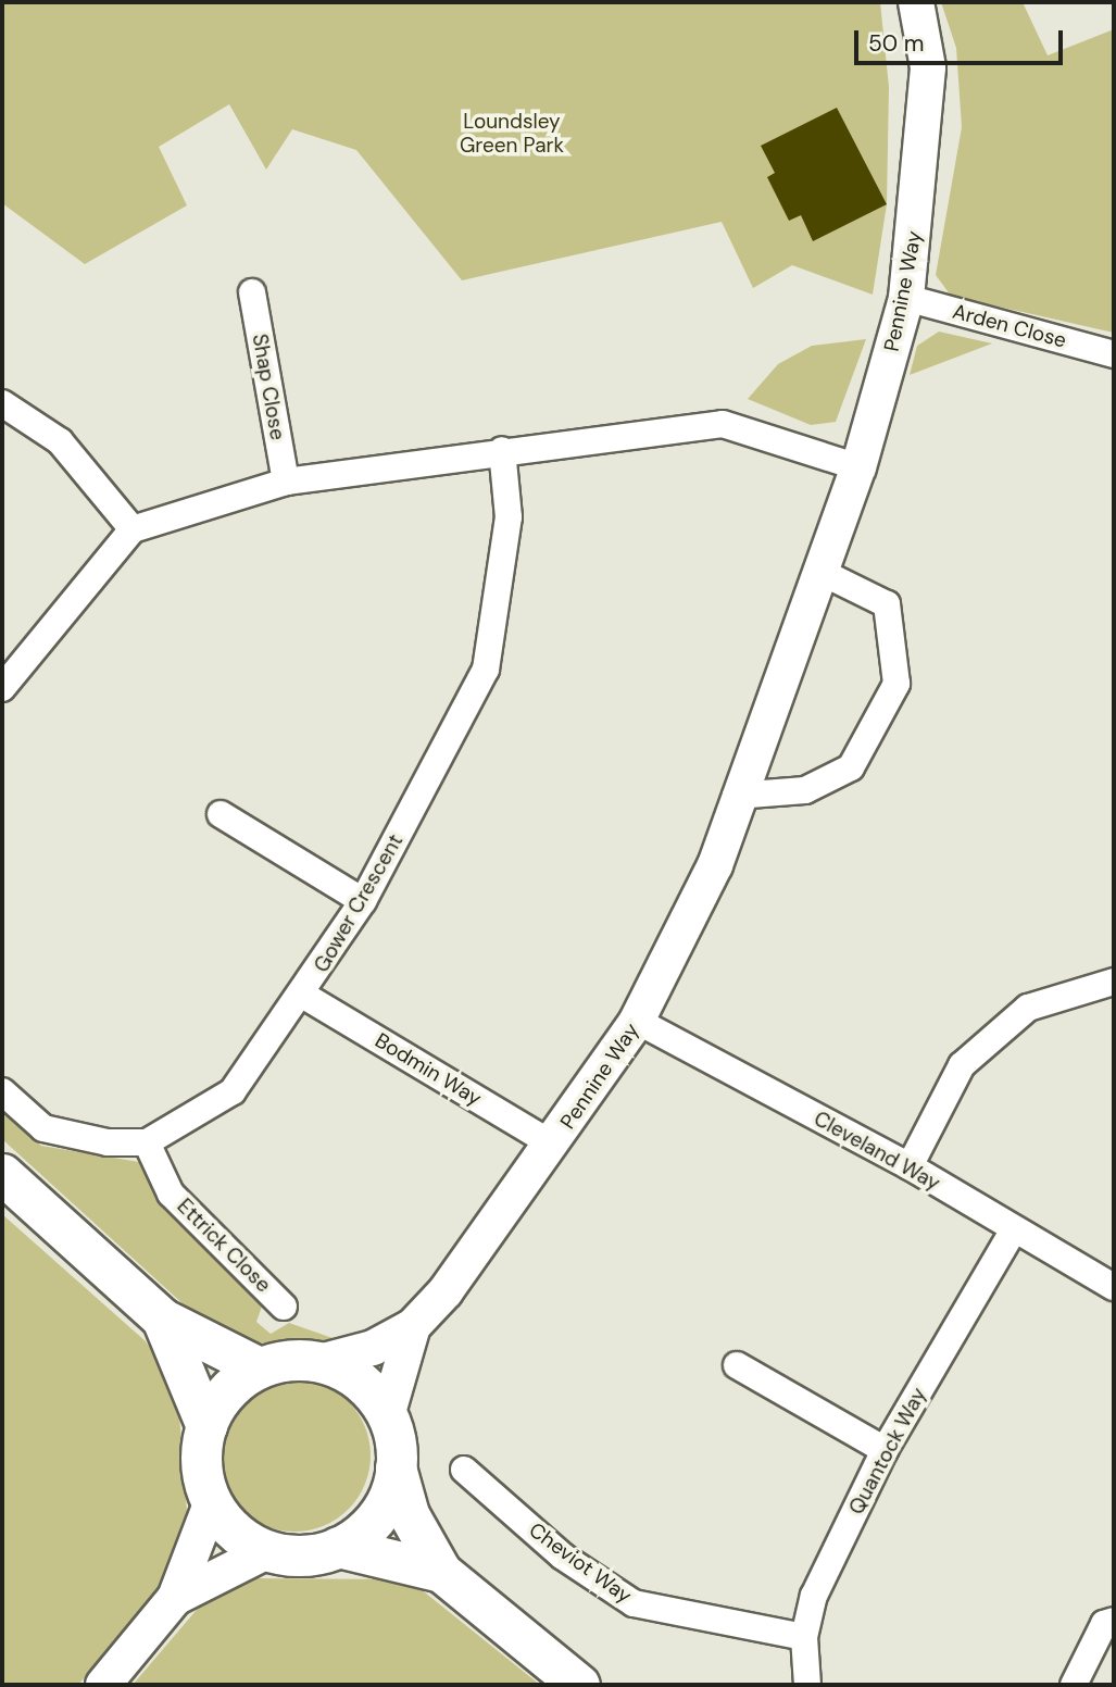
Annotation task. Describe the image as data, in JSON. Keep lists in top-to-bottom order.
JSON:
{
  "streets": {
    "street": [
      "Pennine Way",
      "Arden Close",
      "Shap Close",
      "Gower Crescent",
      "Bodmin Way",
      "Cleveland Way",
      "Ettrick Close",
      "Quantock Way",
      "Cheviot Way"
    ]
  },
  "crossings": [
    ["Pennine Way", "Arden Close"],
    ["Pennine Way", "Bodmin Way"],
    ["Pennine Way", "Cleveland Way"],
    ["Gower Crescent", "Bodmin Way"],
    ["Gower Crescent", "Ettrick Close"],
    ["Cleveland Way", "Quantock Way"],
    ["Quantock Way", "Cheviot Way"]
  ],
  "parks": ["Loundsley Green Park"],
  "scale_bar": "50 m"
}
